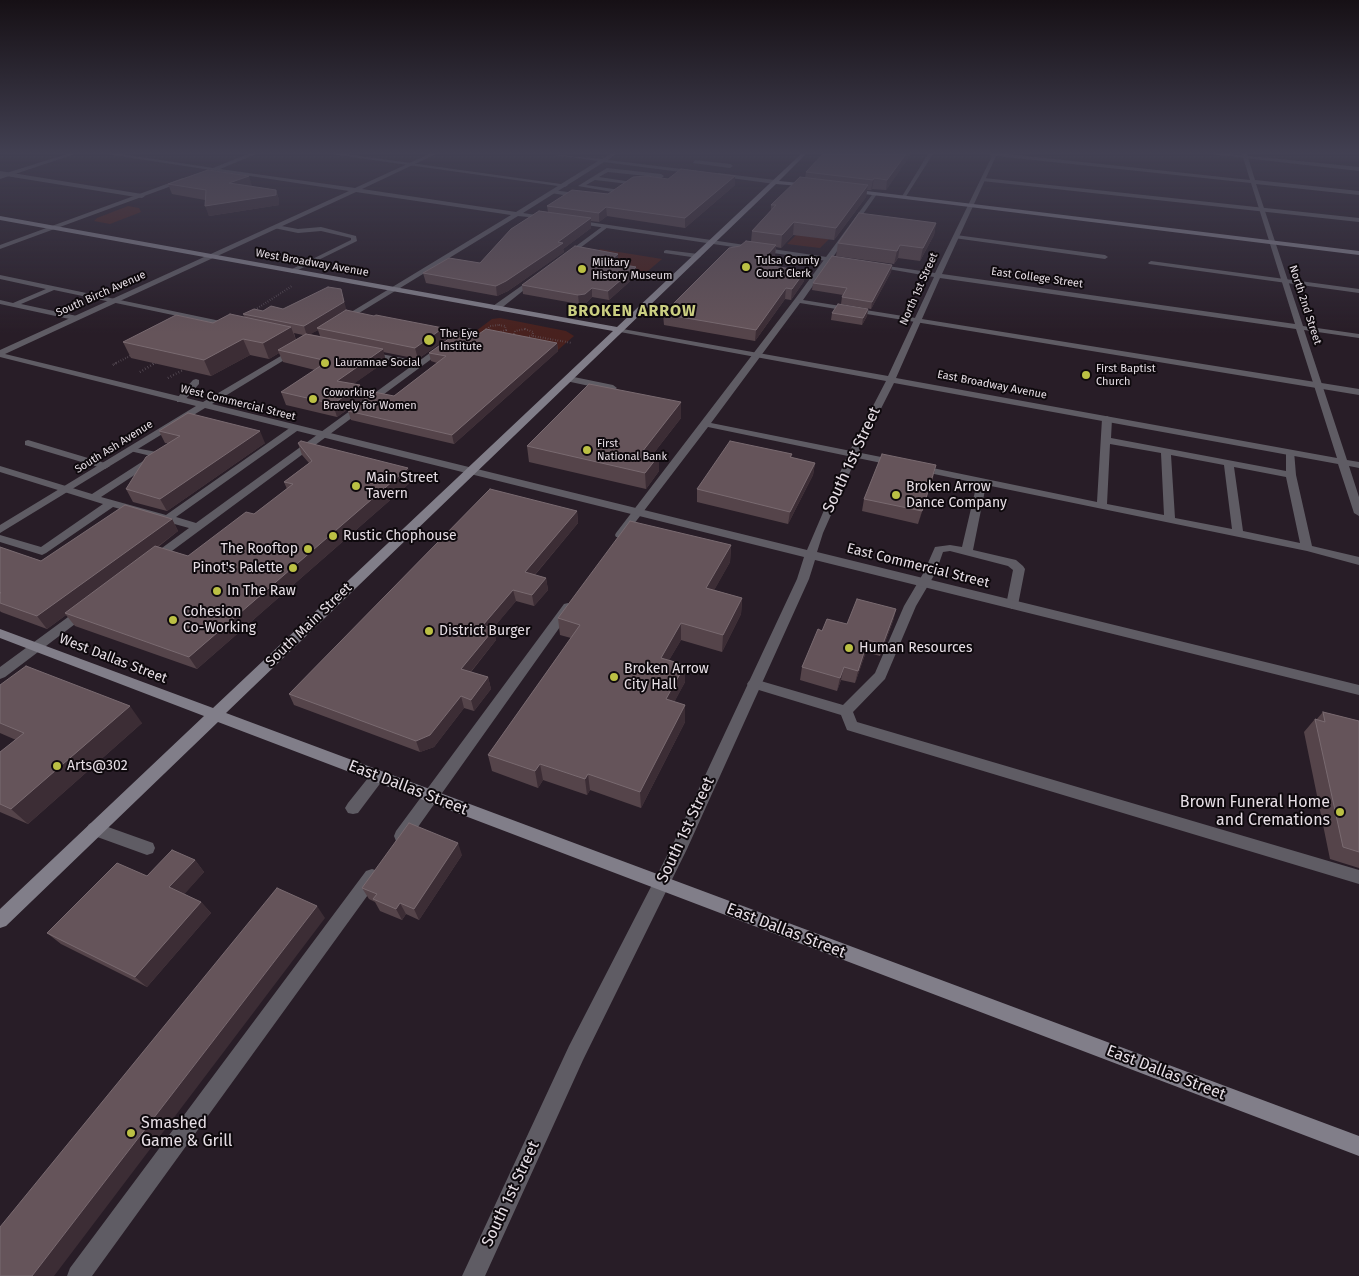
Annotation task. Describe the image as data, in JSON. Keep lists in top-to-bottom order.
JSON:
{
  "streets": {
    "street": [
      "West Broadway Avenue",
      "East College Street",
      "North 1st Street",
      "South Birch Avenue",
      "North 2nd Street",
      "East Broadway Avenue",
      "West Commercial Street",
      "South Ash Avenue",
      "South 1st Street",
      "East Commercial Street",
      "South Main Street",
      "West Dallas Street",
      "East Dallas Street"
    ]
  },
  "crossings": [
    ["West Broadway Avenue", "South Birch Avenue"],
    ["West Broadway Avenue", "East Broadway Avenue"],
    ["West Broadway Avenue", "South Main Street"],
    ["East College Street", "North 1st Street"],
    ["East College Street", "North 2nd Street"],
    ["North 1st Street", "East Broadway Avenue"],
    ["North 1st Street", "South 1st Street"],
    ["South Birch Avenue", "West Commercial Street"],
    ["North 2nd Street", "East Broadway Avenue"],
    ["East Broadway Avenue", "South 1st Street"],
    ["East Broadway Avenue", "South Main Street"],
    ["West Commercial Street", "South Ash Avenue"],
    ["West Commercial Street", "East Commercial Street"],
    ["West Commercial Street", "South Main Street"],
    ["South 1st Street", "East Commercial Street"],
    ["South 1st Street", "East Dallas Street"],
    ["East Commercial Street", "South Main Street"],
    ["South Main Street", "West Dallas Street"],
    ["South Main Street", "East Dallas Street"],
    ["West Dallas Street", "East Dallas Street"]
  ],
  "districts": ["BROKEN ARROW"],
  "places": [
    "Tulsa County Court Clerk",
    "Military History Museum",
    "The Eye Institute",
    "Laurannae Social",
    "First Baptist Church",
    "Coworking Bravely for Women",
    "First National Bank",
    "Main Street Tavern",
    "Broken Arrow Dance Company",
    "Rustic Chophouse",
    "The Rooftop",
    "Pinot's Palette",
    "In The Raw",
    "Cohesion Co-Working",
    "District Burger",
    "Human Resources",
    "Broken Arrow City Hall",
    "Arts@302",
    "Brown Funeral Home and Cremations",
    "Smashed Game & Grill"
  ]
}
